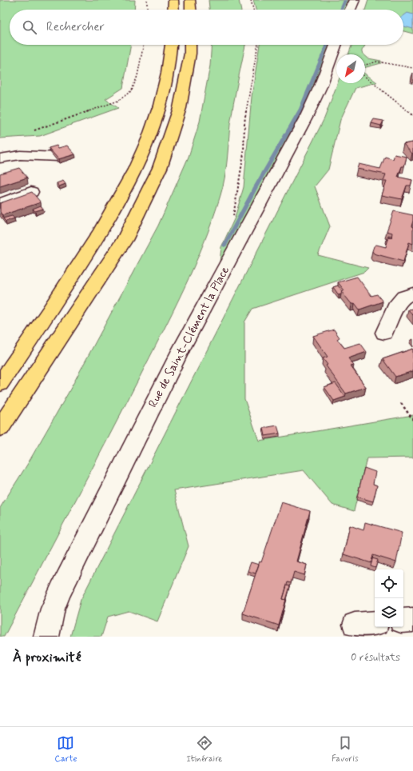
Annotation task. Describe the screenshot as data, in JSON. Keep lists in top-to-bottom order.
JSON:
{
  "streets": {
    "street": ["Rue de Saint-Clément la Place"]
  },
  "north": "bottom left",
  "page": {
    "search": "Rechercher",
    "heading": ["À proximité", "0 résultats"],
    "nav": ["Carte", "Itinéraire", "Favoris"]
  }
}
